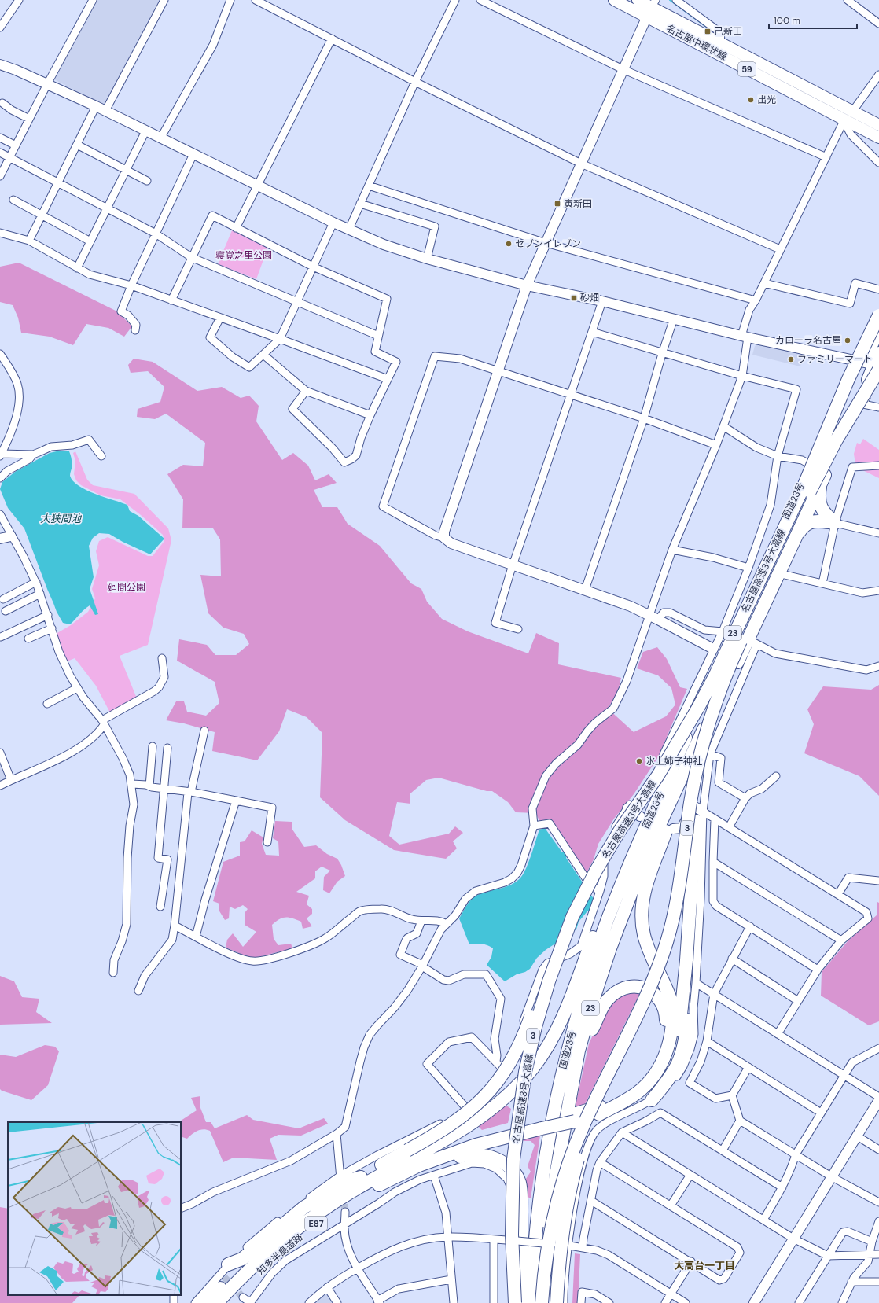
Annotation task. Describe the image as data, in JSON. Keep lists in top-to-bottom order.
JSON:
{
  "streets": {
    "highway": [
      "国道23号",
      "名古屋高速3号大高線",
      "23",
      "3",
      "E87",
      "知多半島道路"
    ],
    "main road": ["名古屋中環状線", "59"]
  },
  "crossings": [
    ["国道23号", "名古屋高速3号大高線"],
    ["国道23号", "23"],
    ["E87", "知多半島道路"]
  ],
  "districts": ["大高台一丁目"],
  "water": ["大狭間池"],
  "parks": ["寝覚之里公園", "廻間公園"],
  "places": {
    "transit": ["己新田", "寅新田", "砂畑"],
    "other": [
      "出光",
      "セブンイレブン",
      "カローラ名古屋",
      "ファミリーマート",
      "氷上姉子神社"
    ]
  },
  "scale_bar": "100 m"
}
